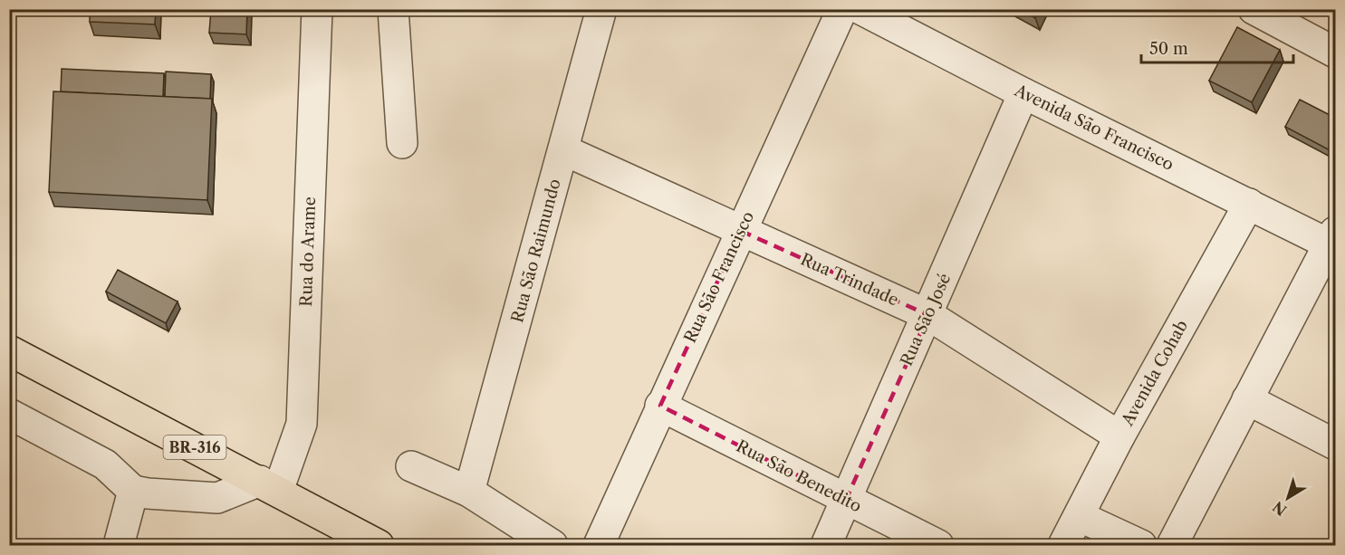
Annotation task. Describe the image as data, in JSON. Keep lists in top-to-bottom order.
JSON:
{
  "streets": {
    "highway": ["BR-316"],
    "street": [
      "Avenida São Francisco",
      "Rua São Raimundo",
      "Rua do Arame",
      "Rua São Francisco",
      "Rua Trindade",
      "Rua São José",
      "Avenida Cohab",
      "Rua São Benedito"
    ]
  },
  "crossings": [
    ["Avenida São Francisco", "Rua São José"],
    ["Avenida São Francisco", "Avenida Cohab"],
    ["Rua São Raimundo", "Rua Trindade"],
    ["Rua do Arame", "BR-316"],
    ["Rua São Francisco", "Rua Trindade"],
    ["Rua São Francisco", "Rua São Benedito"],
    ["Rua Trindade", "Rua São José"],
    ["Rua Trindade", "Avenida Cohab"],
    ["Rua São José", "Rua São Benedito"]
  ],
  "scale_bar": "50 m",
  "north": "bottom left"
}
